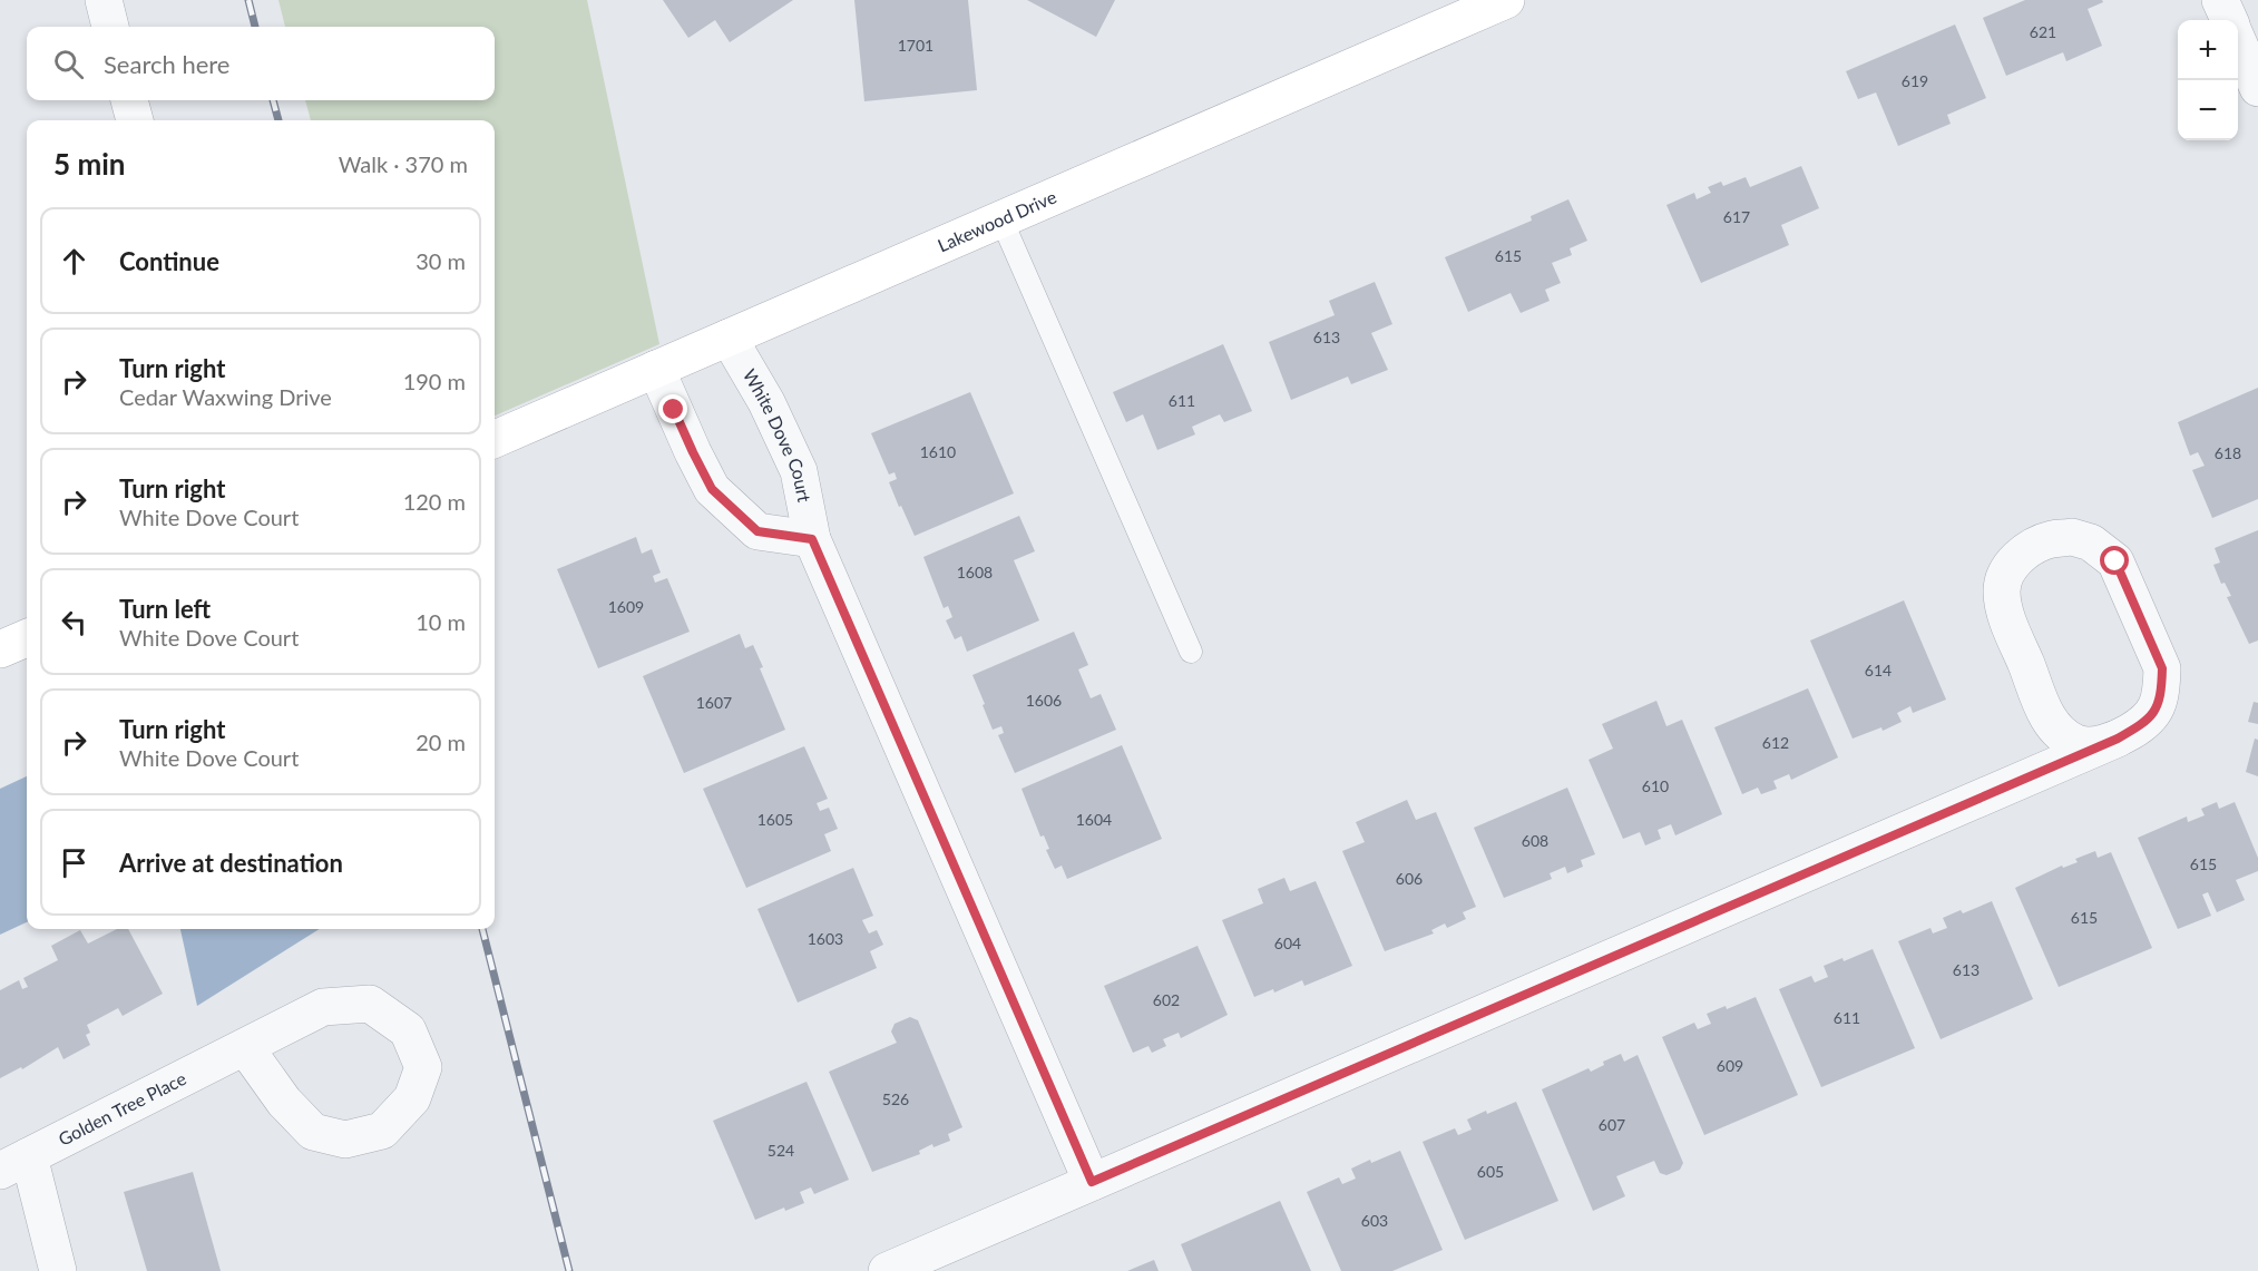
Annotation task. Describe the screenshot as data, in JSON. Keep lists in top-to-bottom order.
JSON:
{
  "streets": {
    "street": ["Lakewood Drive", "White Dove Court", "Golden Tree Place"]
  },
  "crossings": [
    ["Lakewood Drive", "White Dove Court"]
  ],
  "house_numbers": [
    "621",
    "1701",
    "619",
    "617",
    "615",
    "613",
    "611",
    "1610",
    "618",
    "1608",
    "1609",
    "614",
    "1606",
    "1607",
    "612",
    "610",
    "1605",
    "1604",
    "608",
    "615",
    "606",
    "615",
    "1603",
    "604",
    "613",
    "602",
    "611",
    "609",
    "526",
    "607",
    "524",
    "605",
    "603"
  ],
  "page": {
    "map_buttons": ["+", "−"],
    "search": "Search here",
    "heading": ["5 min", "Walk · 370 m"],
    "list": [
      ["Continue", "30 m"],
      ["Turn right", "Cedar Waxwing Drive", "190 m"],
      ["Turn right", "White Dove Court", "120 m"],
      ["Turn left", "White Dove Court", "10 m"],
      ["Turn right", "White Dove Court", "20 m"],
      "Arrive at destination"
    ]
  }
}
